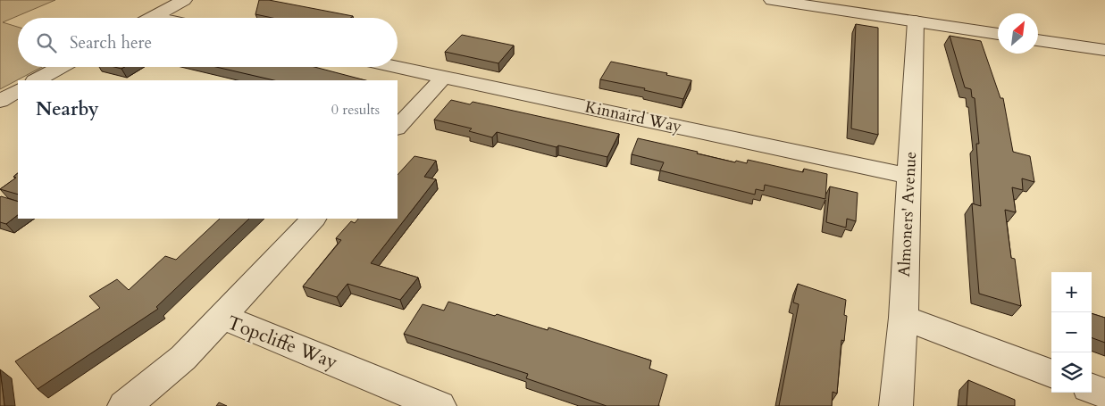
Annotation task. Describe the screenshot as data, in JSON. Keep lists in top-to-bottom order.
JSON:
{
  "streets": {
    "street": ["Kinnaird Way", "Almoners' Avenue", "Topcliffe Way"]
  },
  "crossings": [
    ["Kinnaird Way", "Almoners' Avenue"]
  ],
  "north": "top right",
  "page": {
    "search": "Search here",
    "heading": ["Nearby", "0 results"],
    "map_buttons": ["+", "−"]
  }
}
